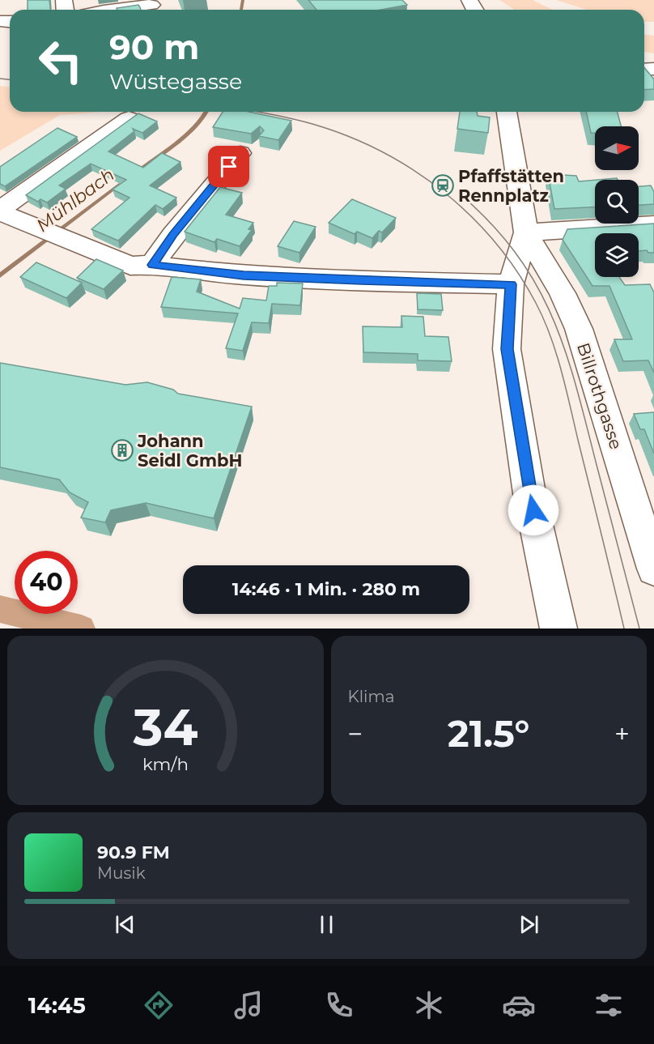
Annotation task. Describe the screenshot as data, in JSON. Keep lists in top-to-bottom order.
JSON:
{
  "streets": {
    "street": ["Billrothgasse"]
  },
  "water": ["Mühlbach"],
  "places": {
    "station": ["Pfaffstätten Rennplatz"],
    "building": ["Johann Seidl GmbH"]
  },
  "north": "right",
  "page": {
    "turn": ["90 m", "Wüstegasse"],
    "limit": "40",
    "trip": "14:46 · 1 Min. · 280 m",
    "tile": "Klima",
    "heat": ["−", "21.5°", "+"],
    "song": ["90.9 FM", "Musik"],
    "tabs": "14:45",
    "gauge": ["34", "km/h"]
  }
}
